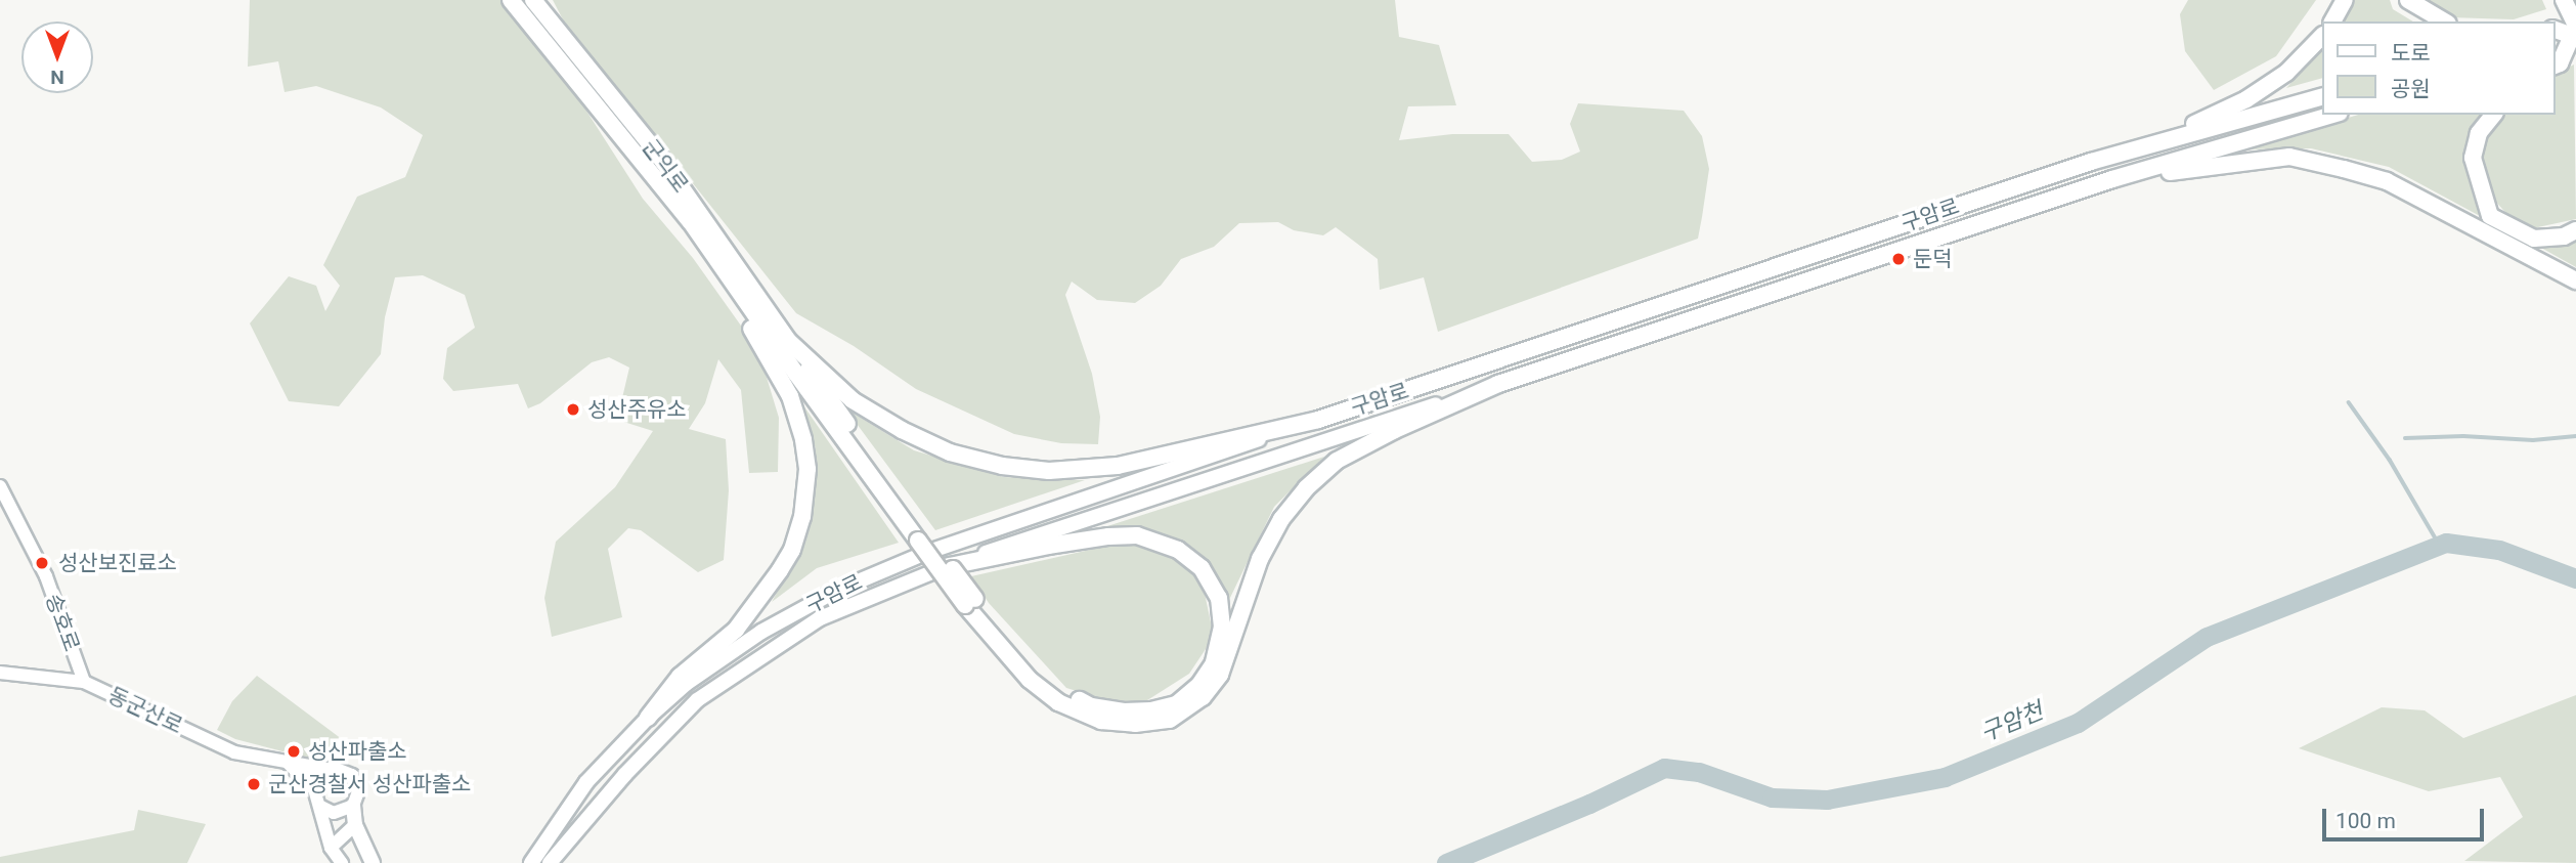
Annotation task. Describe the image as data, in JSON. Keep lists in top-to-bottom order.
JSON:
{
  "streets": {
    "highway": ["군익로", "구암로"],
    "main road": ["송호로", "동군산로"]
  },
  "crossings": [
    ["송호로", "동군산로"]
  ],
  "water": ["구암천"],
  "places": [
    "둔덕",
    "성산주유소",
    "성산보진료소",
    "성산파출소",
    "군산경찰서 성산파출소"
  ],
  "legend": ["도로", "공원"],
  "scale_bar": "100 m",
  "north": "bottom"
}
